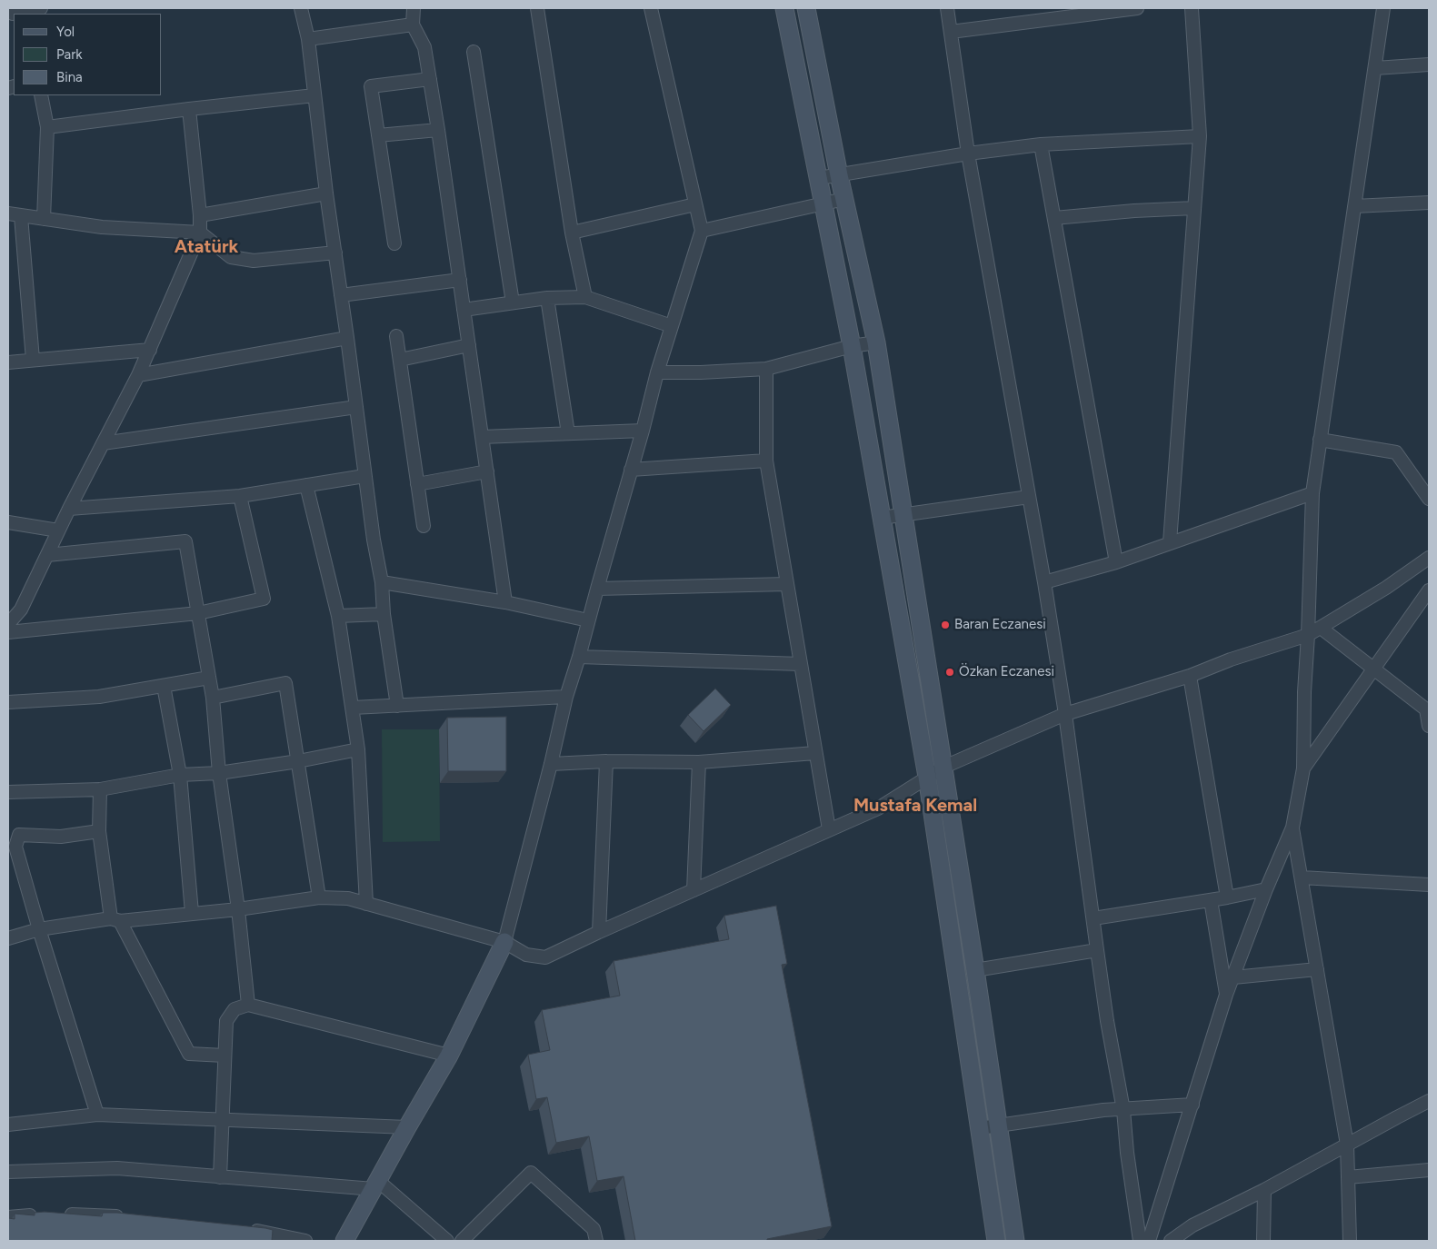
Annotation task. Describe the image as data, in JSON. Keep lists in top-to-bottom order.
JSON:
{
  "districts": ["Atatürk", "Mustafa Kemal"],
  "places": ["Baran Eczanesi", "Özkan Eczanesi"],
  "legend": ["Yol", "Park", "Bina"]
}
